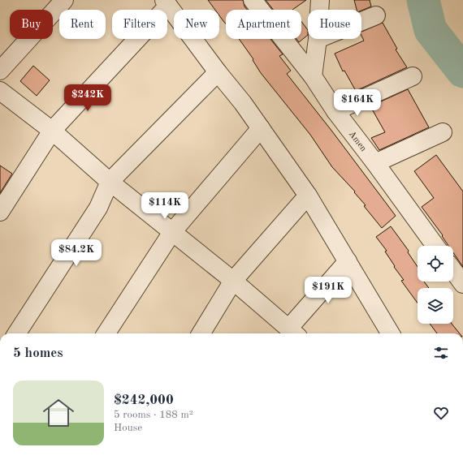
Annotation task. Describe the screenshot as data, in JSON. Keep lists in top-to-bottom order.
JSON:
{
  "streets": {
    "street": ["Amen"]
  },
  "page": {
    "chip": [
      "Buy",
      "Rent",
      "Filters",
      "New",
      "Apartment",
      "House"
    ],
    "price": [
      "$242K",
      "$164K",
      "$114K",
      "$84.2K",
      "$191K"
    ],
    "heading": "5 homes",
    "list": [
      {
        "name": "$242,000",
        "note": "5 rooms · 188 m² · House"
      }
    ]
  }
}
